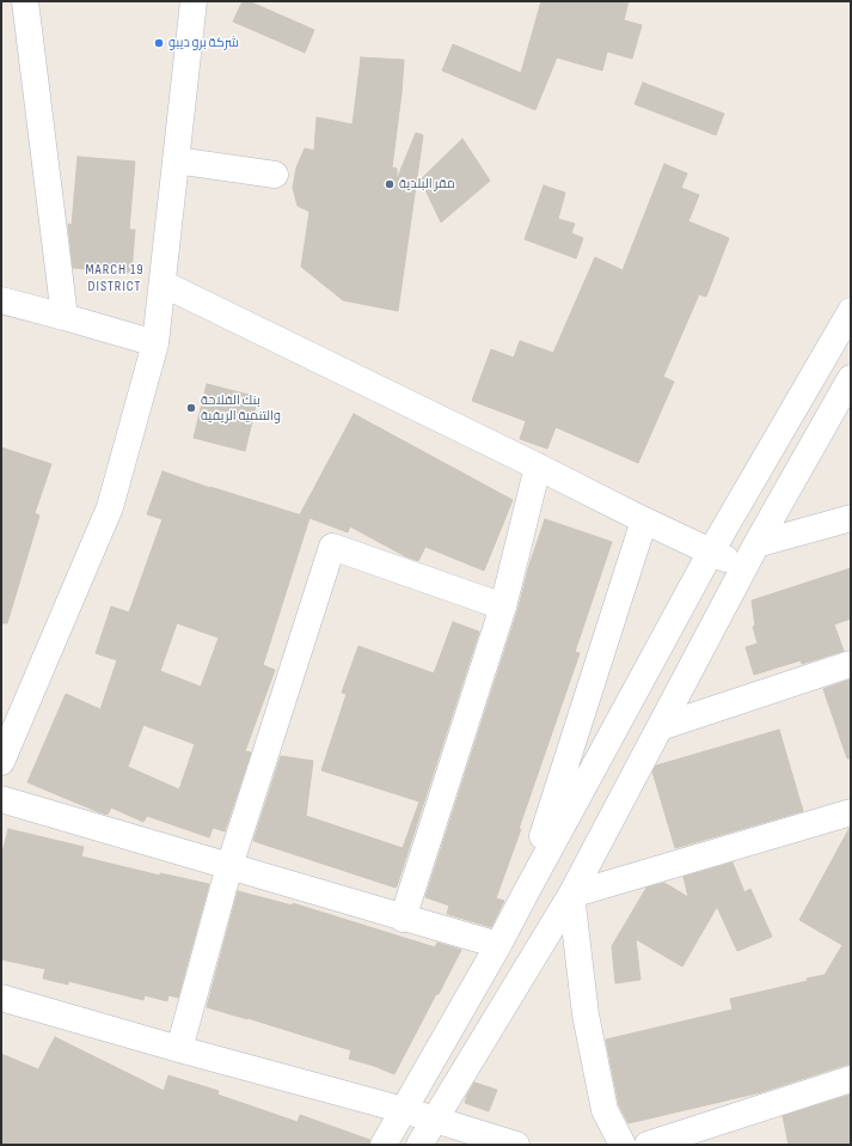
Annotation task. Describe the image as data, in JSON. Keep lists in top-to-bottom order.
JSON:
{
  "districts": ["MARCH 19 DISTRICT"],
  "places": ["شركة برو ديبو", "مقر البلدية", "بنك الفلاحة والتنمية الريفية"]
}
